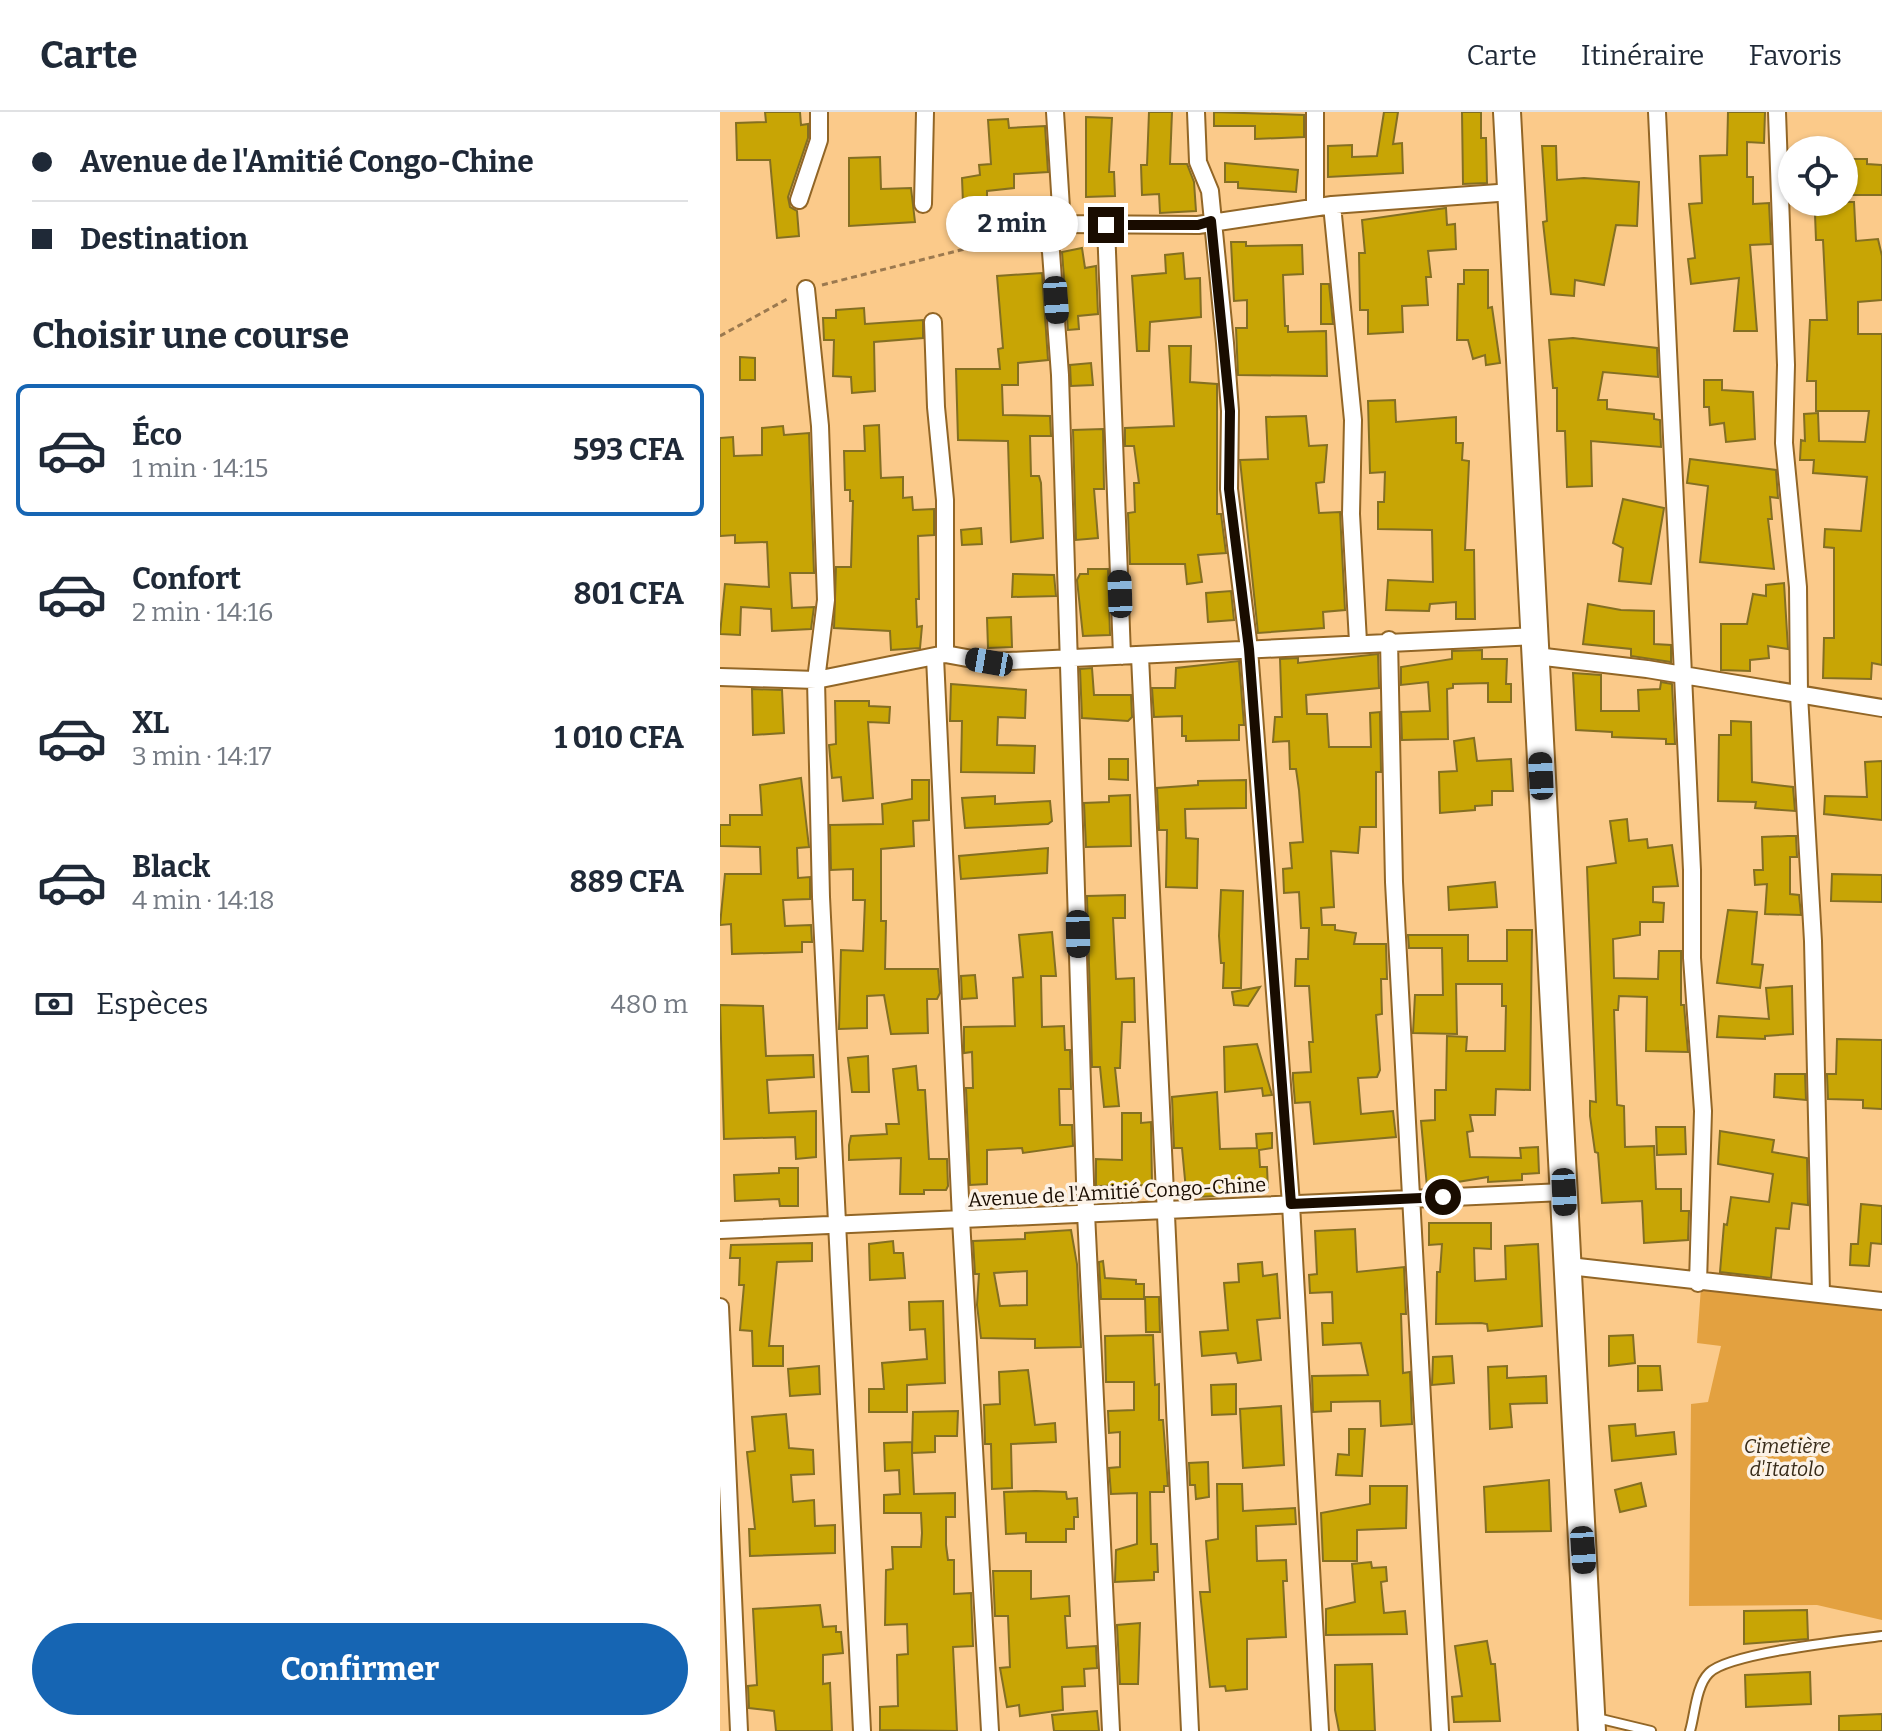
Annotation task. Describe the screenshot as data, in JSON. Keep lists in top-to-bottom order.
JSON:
{
  "streets": {
    "street": ["Avenue de l'Amitié Congo-Chine"]
  },
  "parks": ["Cimetière d'Itatolo"],
  "page": {
    "header": "Carte",
    "nav": ["Carte", "Itinéraire", "Favoris"],
    "banner": ["Avenue de l'Amitié Congo-Chine", "Destination"],
    "bubble": "2 min",
    "heading": "Choisir une course",
    "list": [
      {
        "name": "Éco",
        "note": "1 min · 14:15",
        "value": "593 CFA"
      },
      {
        "name": "Confort",
        "note": "2 min · 14:16",
        "value": "801 CFA"
      },
      {
        "name": "XL",
        "note": "3 min · 14:17",
        "value": "1 010 CFA"
      },
      {
        "name": "Black",
        "note": "4 min · 14:18",
        "value": "889 CFA"
      }
    ],
    "pay": ["Espèces", "480 m"],
    "buttons": "Confirmer"
  }
}
